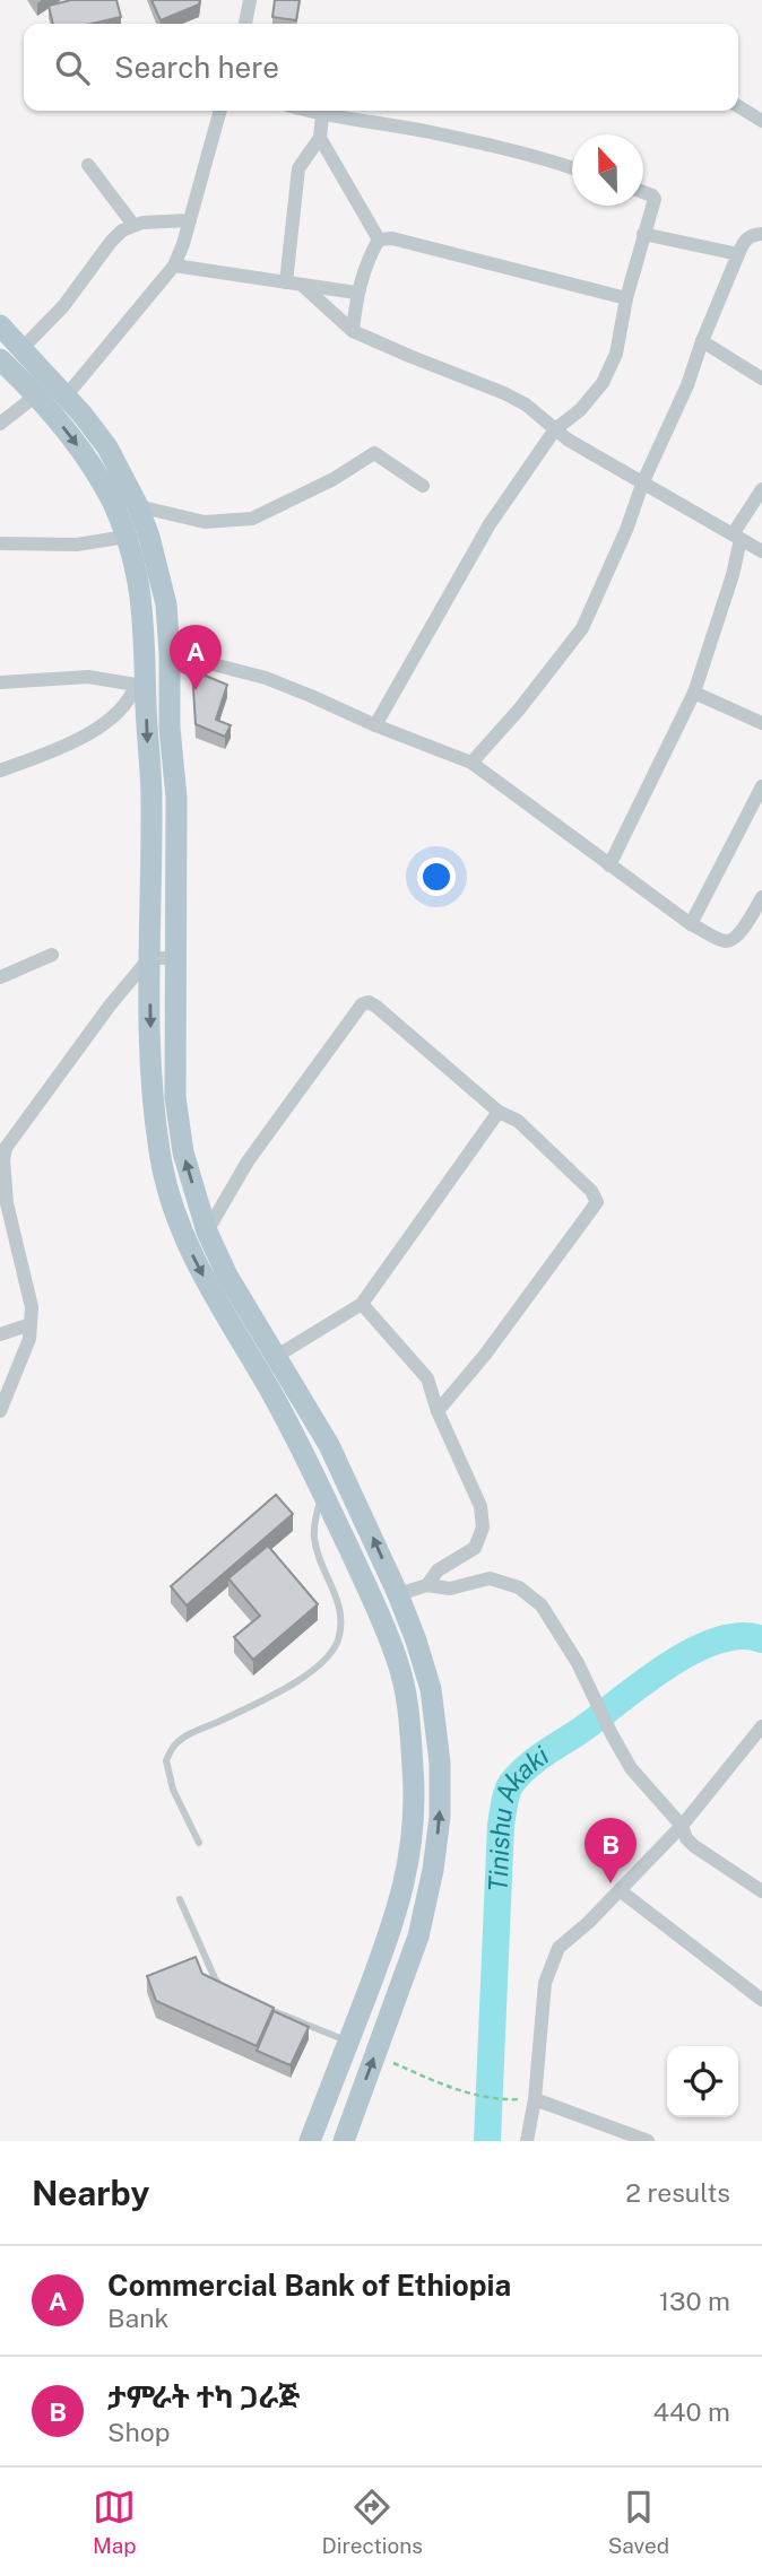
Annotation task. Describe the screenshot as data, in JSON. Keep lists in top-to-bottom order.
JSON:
{
  "water": ["Tinishu Akaki"],
  "north": "top",
  "page": {
    "search": "Search here",
    "pins": ["A", "B"],
    "heading": ["Nearby", "2 results"],
    "list": [
      {
        "mark": "A",
        "name": "Commercial Bank of Ethiopia",
        "note": "Bank",
        "value": "130 m"
      },
      {
        "mark": "B",
        "name": "ታምራት ተካ ጋራጅ",
        "note": "Shop",
        "value": "440 m"
      }
    ],
    "nav": ["Map", "Directions", "Saved"]
  }
}
